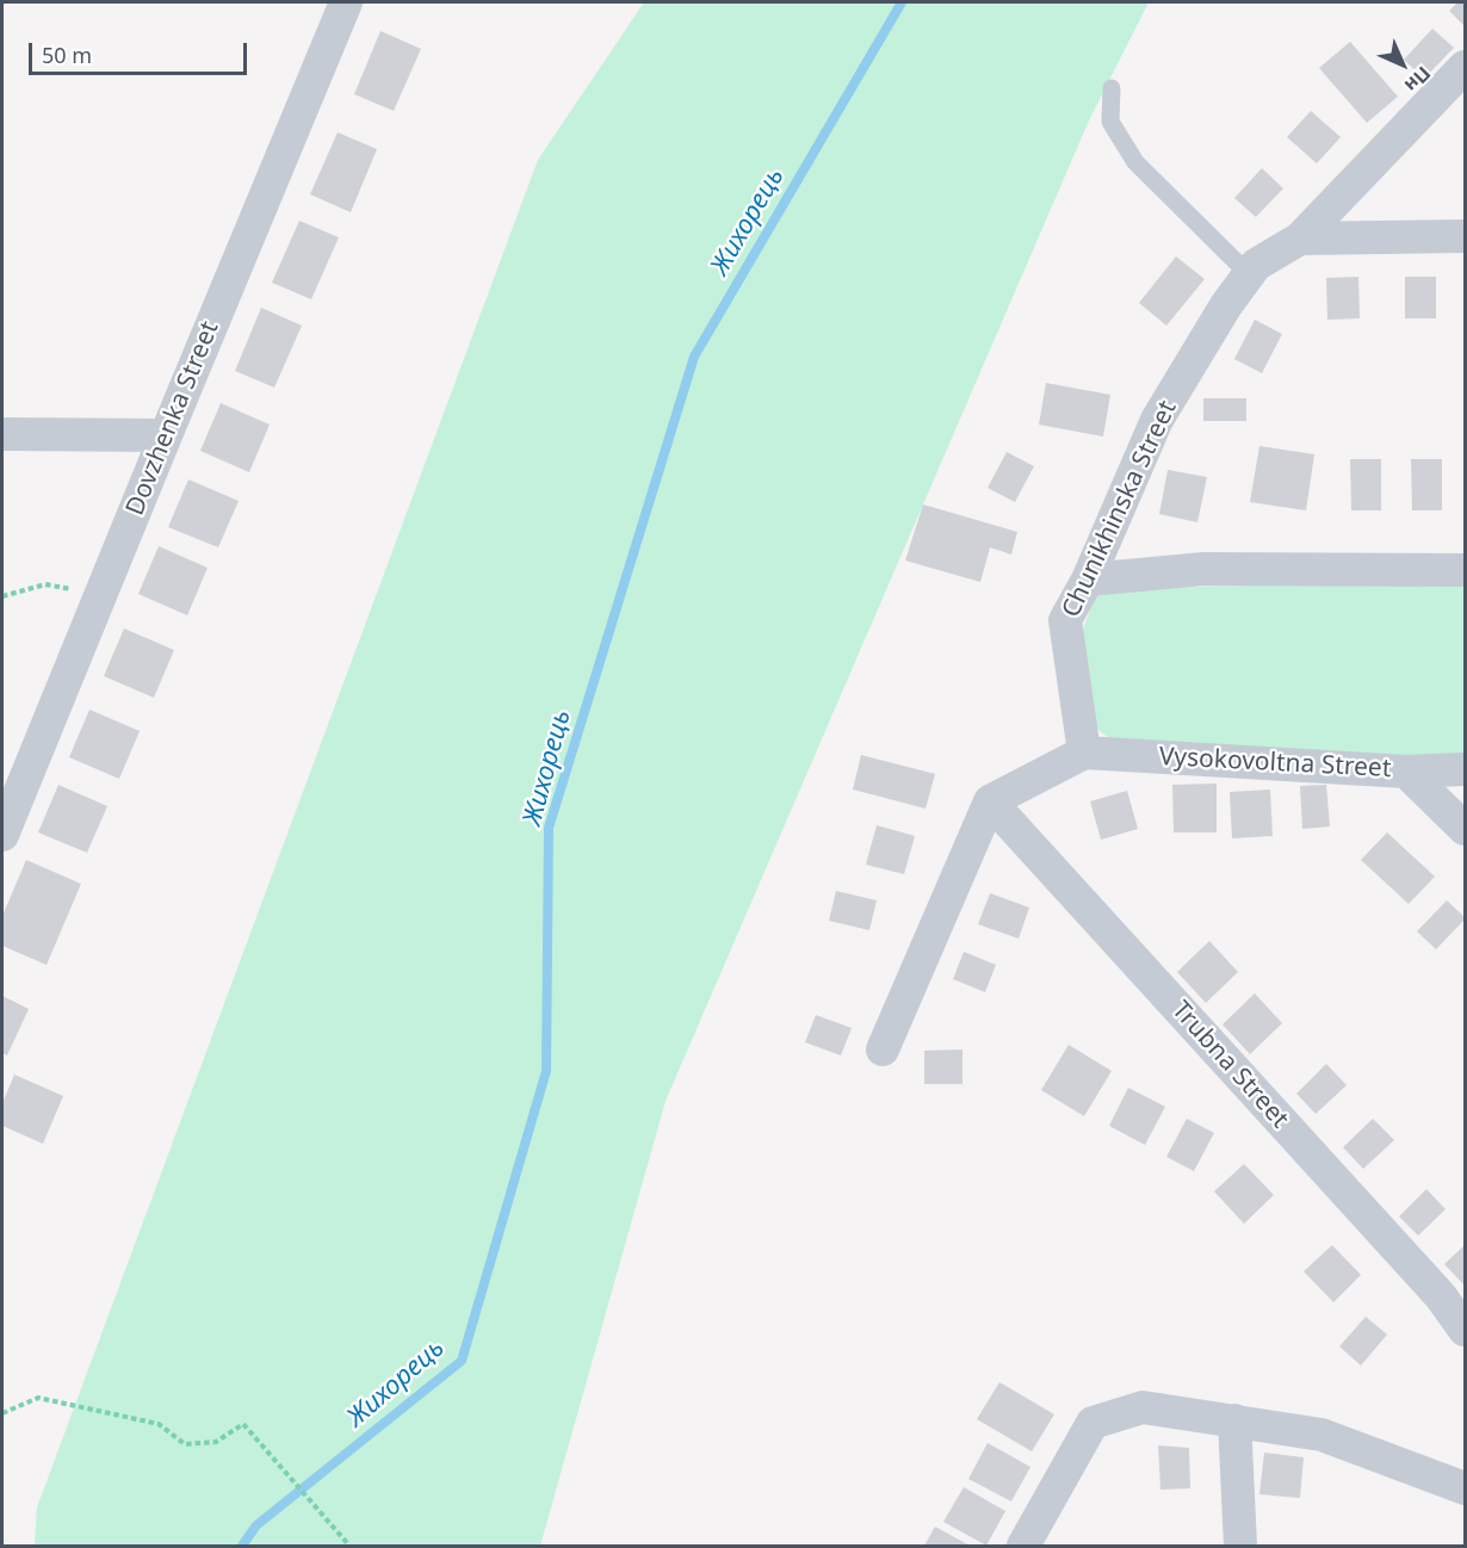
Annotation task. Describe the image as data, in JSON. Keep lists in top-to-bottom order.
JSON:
{
  "streets": {
    "street": [
      "Dovzhenka Street",
      "Chunikhinska Street",
      "Vysokovoltna Street",
      "Trubna Street"
    ]
  },
  "crossings": [
    ["Chunikhinska Street", "Vysokovoltna Street"]
  ],
  "water": ["Жихорець"],
  "scale_bar": "50 m",
  "north": "bottom right"
}
